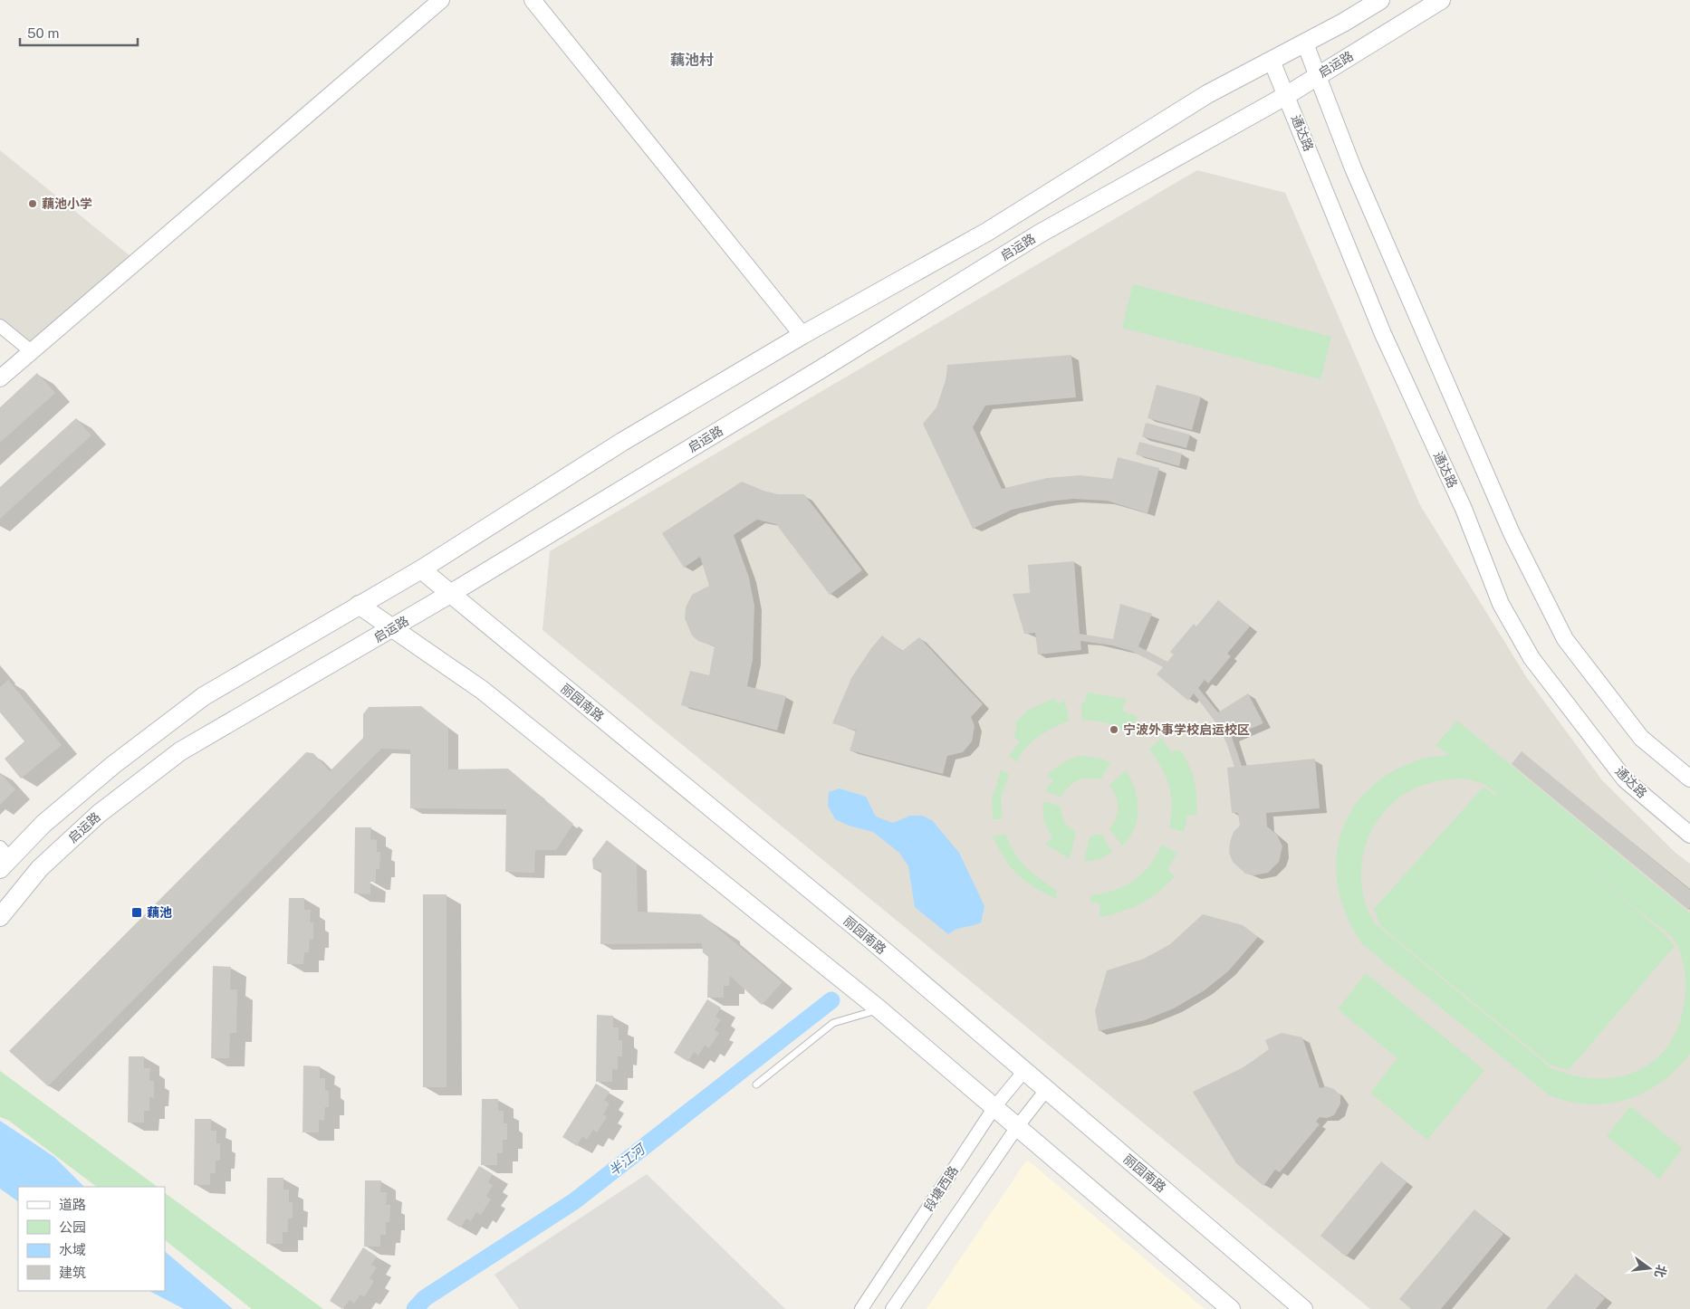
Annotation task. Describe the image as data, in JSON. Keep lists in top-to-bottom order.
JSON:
{
  "streets": {
    "main road": ["启运路", "丽园南路"],
    "street": ["通达路", "段塘西路"]
  },
  "crossings": [
    ["启运路", "通达路"],
    ["启运路", "丽园南路"],
    ["丽园南路", "段塘西路"]
  ],
  "districts": ["藕池村"],
  "water": ["半江河"],
  "places": {
    "other": ["藕池小学", "宁波外事学校启运校区"],
    "transit": ["藕池"]
  },
  "legend": [
    "道路",
    "公园",
    "水域",
    "建筑"
  ],
  "scale_bar": "50 m",
  "north": "right"
}
